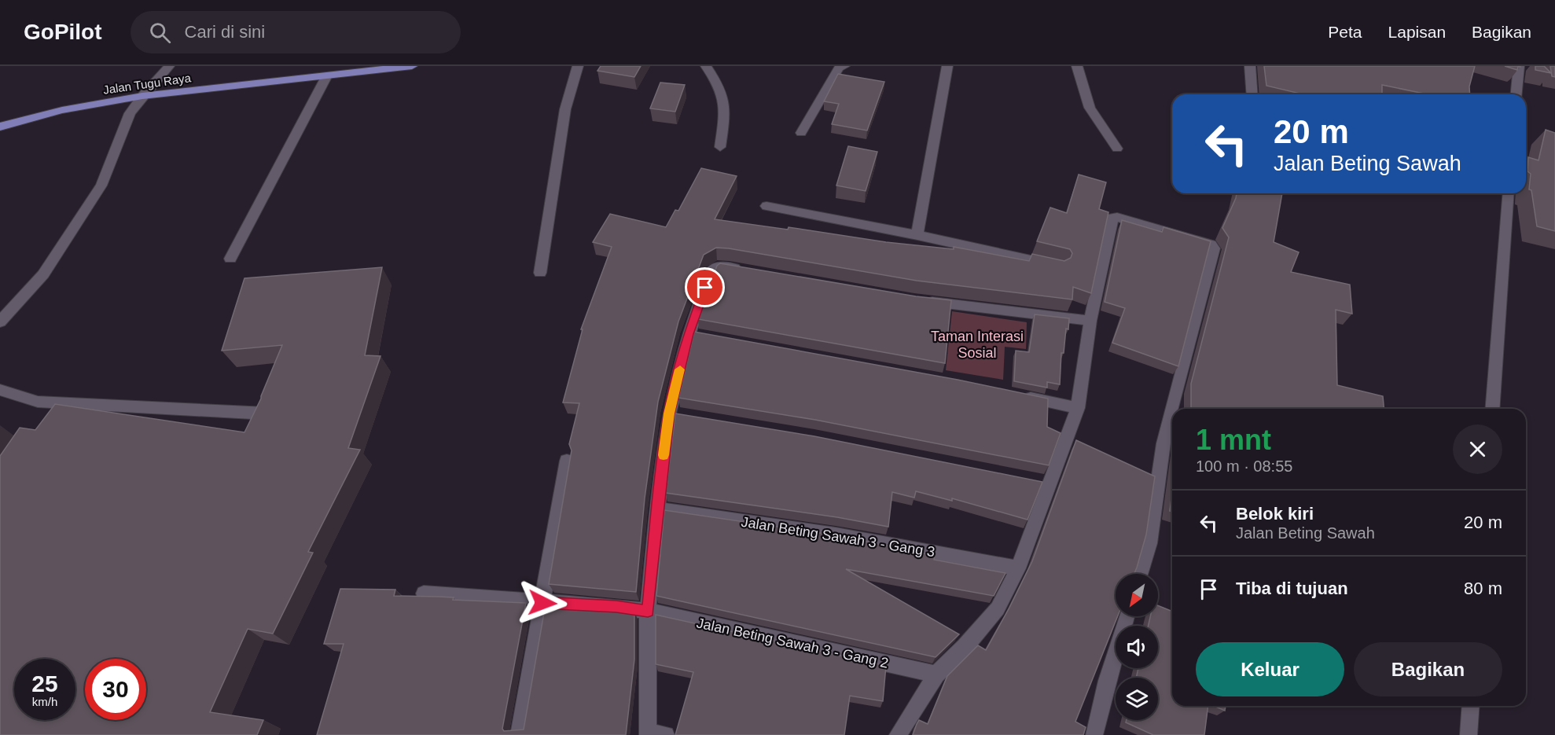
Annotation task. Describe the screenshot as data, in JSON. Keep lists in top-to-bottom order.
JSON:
{
  "streets": {
    "main road": ["Jalan Tugu Raya"],
    "street": ["Jalan Beting Sawah 3 - Gang 3", "Jalan Beting Sawah 3 - Gang 2"]
  },
  "parks": ["Taman Interasi Sosial"],
  "north": "bottom left",
  "page": {
    "header": "GoPilot",
    "search": "Cari di sini",
    "nav": ["Peta", "Lapisan", "Bagikan"],
    "turn": ["20 m", "Jalan Beting Sawah"],
    "heading": ["1 mnt", "100 m · 08:55"],
    "list": [
      {
        "name": "Belok kiri",
        "note": "Jalan Beting Sawah",
        "value": "20 m"
      },
      {
        "name": "Tiba di tujuan",
        "value": "80 m"
      }
    ],
    "buttons": ["Keluar", "Bagikan"],
    "speed": "25 km/h",
    "limit": "30"
  }
}
